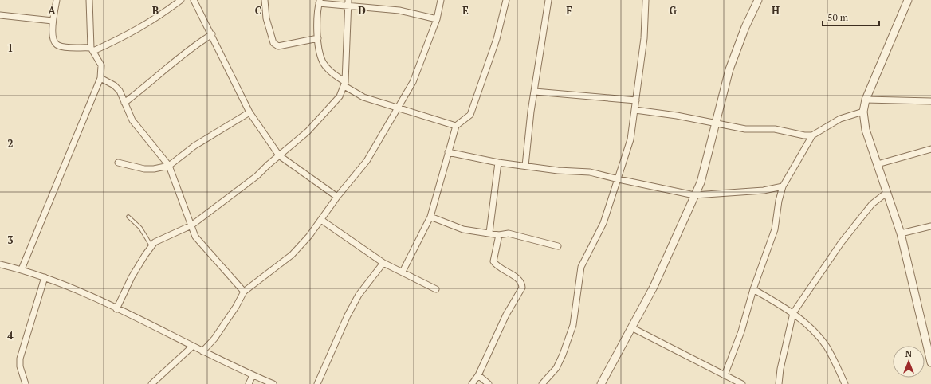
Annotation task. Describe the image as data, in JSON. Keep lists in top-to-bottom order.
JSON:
{
  "scale_bar": "50 m",
  "north": "top",
  "grid": {
    "columns": [
      "A",
      "B",
      "C",
      "D",
      "E",
      "F",
      "G",
      "H"
    ],
    "rows": [
      "1",
      "2",
      "3",
      "4"
    ]
  }
}
